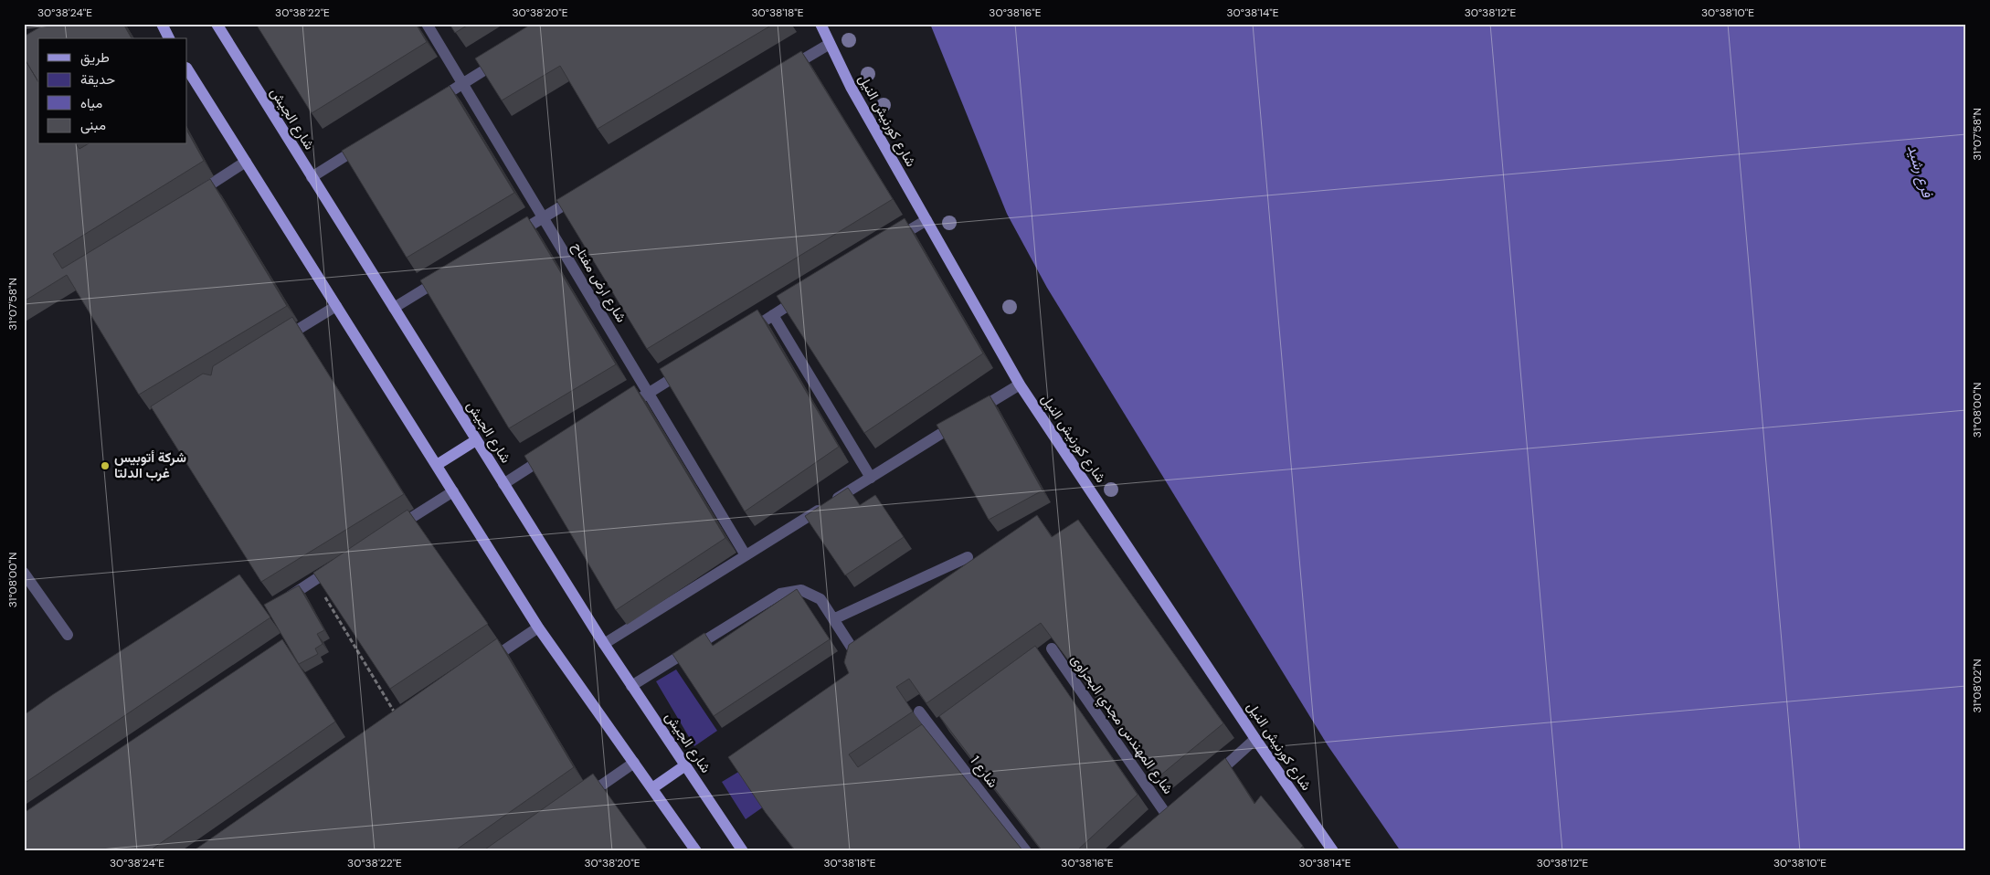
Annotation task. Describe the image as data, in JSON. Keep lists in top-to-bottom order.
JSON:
{
  "streets": {
    "main road": ["شارع الجيش", "شارع كورنيش النيل"],
    "street": ["شارع ارض مفتاح", "شارع المهندس مجدي البحراوى", "شارع 1"]
  },
  "water": ["فرع رشيد"],
  "places": ["شركة أتوبيس غرب الدلتا"],
  "legend": [
    "طريق",
    "حديقة",
    "مياه",
    "مبنى"
  ],
  "coordinates": [
    "30°38'24\"E",
    "30°38'22\"E",
    "30°38'20\"E",
    "30°38'18\"E",
    "30°38'16\"E",
    "30°38'14\"E",
    "30°38'12\"E",
    "30°38'10\"E",
    "31°07'58\"N",
    "31°08'00\"N",
    "31°08'02\"N"
  ]
}
